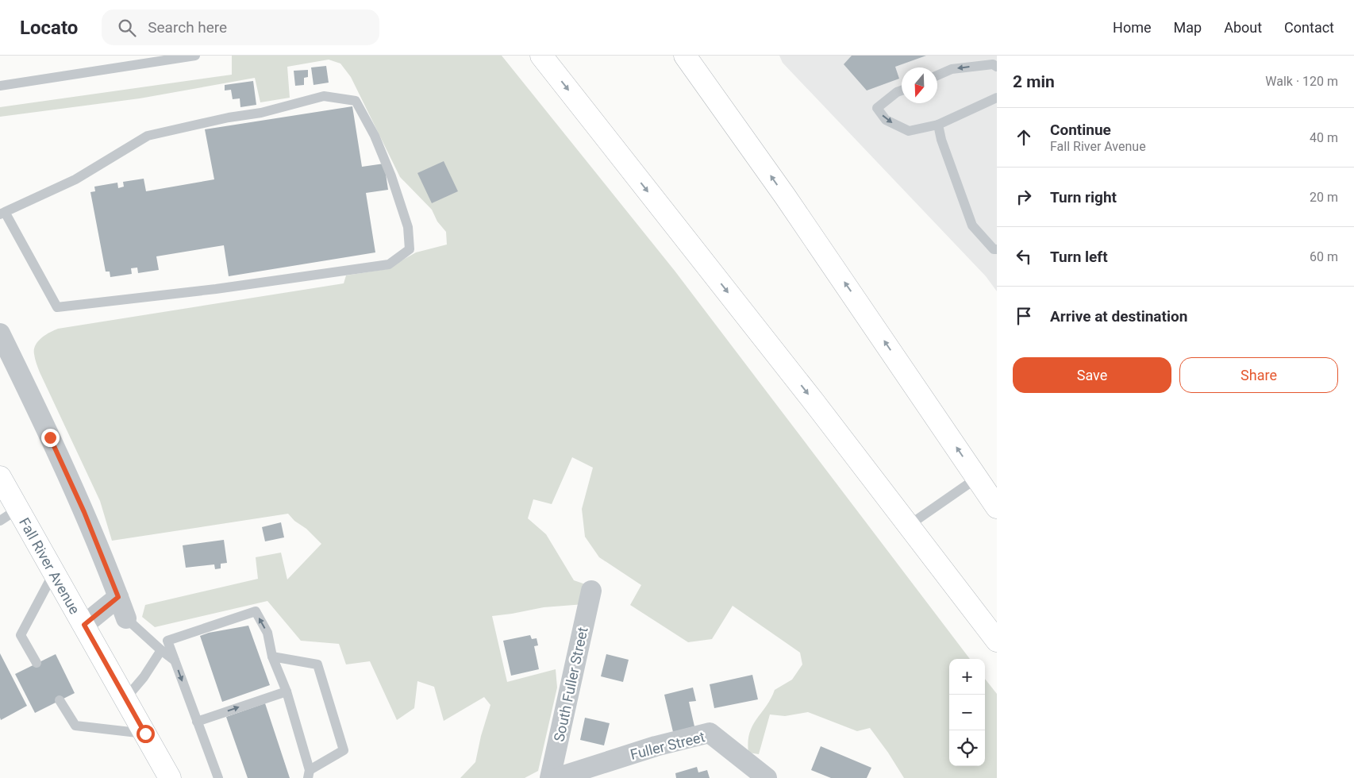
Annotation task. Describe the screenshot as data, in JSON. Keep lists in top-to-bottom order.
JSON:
{
  "streets": {
    "main road": ["Fall River Avenue"],
    "street": ["South Fuller Street", "Fuller Street"]
  },
  "north": "bottom",
  "page": {
    "header": "Locato",
    "search": "Search here",
    "nav": [
      "Home",
      "Map",
      "About",
      "Contact"
    ],
    "heading": ["2 min", "Walk · 120 m"],
    "list": [
      ["Continue", "Fall River Avenue", "40 m"],
      ["Turn right", "20 m"],
      ["Turn left", "60 m"],
      "Arrive at destination"
    ],
    "buttons": ["Save", "Share"],
    "map_buttons": ["+", "−"]
  }
}
